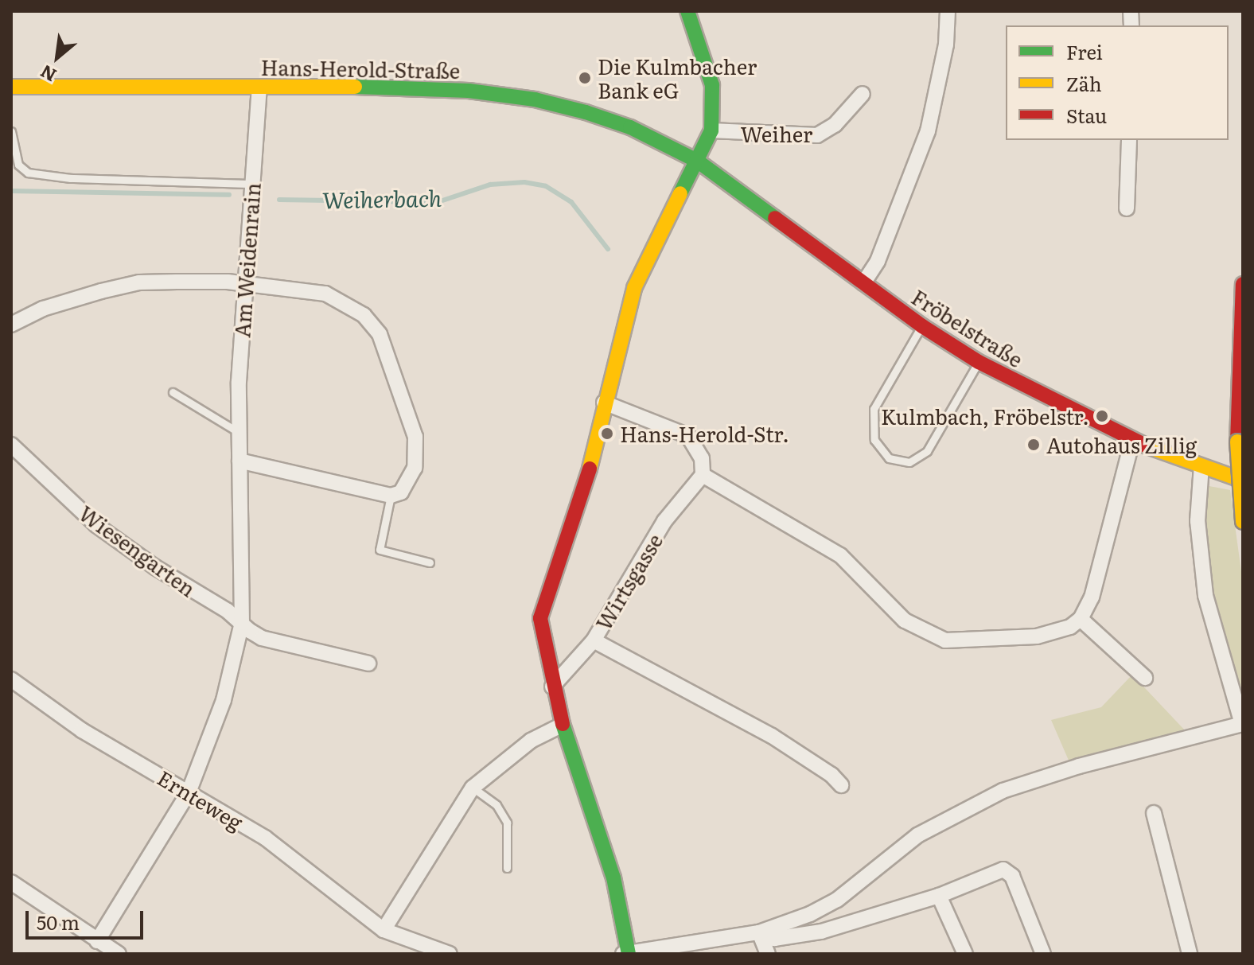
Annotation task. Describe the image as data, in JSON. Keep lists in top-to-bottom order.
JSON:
{
  "streets": {
    "street": [
      "Hans-Herold-Straße",
      "Weiher",
      "Am Weidenrain",
      "Fröbelstraße",
      "Wiesengarten",
      "Wirtsgasse",
      "Ernteweg"
    ]
  },
  "crossings": [
    ["Hans-Herold-Straße", "Am Weidenrain"],
    ["Hans-Herold-Straße", "Fröbelstraße"],
    ["Am Weidenrain", "Wiesengarten"],
    ["Am Weidenrain", "Ernteweg"]
  ],
  "water": ["Weiherbach"],
  "places": [
    "Die Kulmbacher Bank eG",
    "Kulmbach, Fröbelstr.",
    "Hans-Herold-Str.",
    "Autohaus Zillig"
  ],
  "legend": ["Frei", "Zäh", "Stau"],
  "scale_bar": "50 m",
  "north": "bottom left"
}
